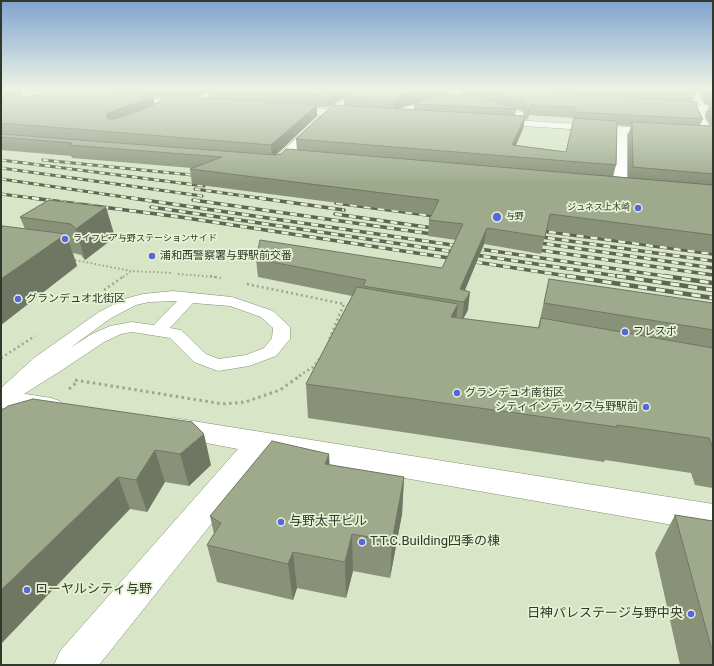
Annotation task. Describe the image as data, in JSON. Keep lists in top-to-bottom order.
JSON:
{
  "places": [
    "ジュネス上木崎",
    "与野",
    "ライフピア与野ステーションサイド",
    "浦和西警察署与野駅前交番",
    "グランデュオ北街区",
    "フレスポ",
    "グランデュオ南街区",
    "シティインデックス与野駅前",
    "与野太平ビル",
    "T.T.C.Building四季の棟",
    "ローヤルシティ与野",
    "日神パレステージ与野中央"
  ]
}
